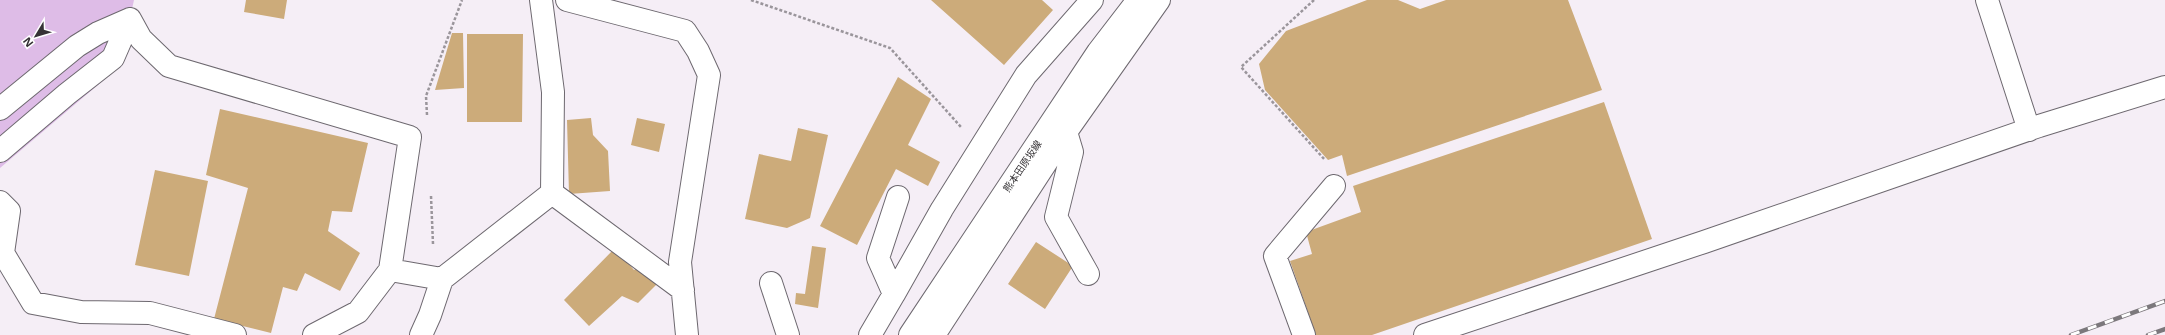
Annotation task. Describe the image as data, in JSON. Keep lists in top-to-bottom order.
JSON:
{
  "streets": {
    "street": ["熊本田原坂線"]
  },
  "north": "bottom left"
}
